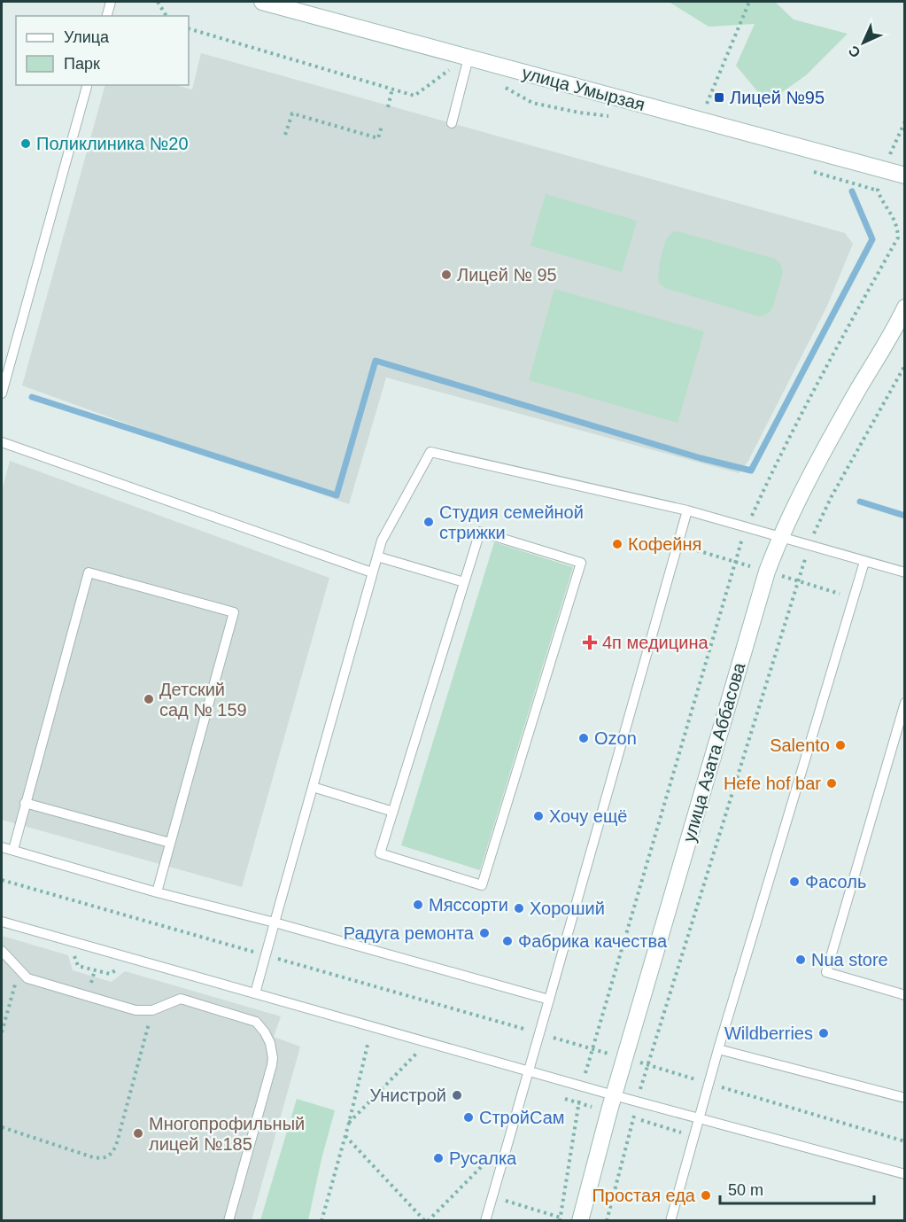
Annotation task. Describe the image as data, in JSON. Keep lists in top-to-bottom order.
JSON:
{
  "streets": {
    "street": ["улица Умырзая", "улица Азата Аббасова"]
  },
  "places": {
    "transit": ["Лицей №95"],
    "other": [
      "Поликлиника №20",
      "Лицей № 95",
      "Студия семейной стрижки",
      "Кофейня",
      "Детский сад № 159",
      "Ozon",
      "Salento",
      "Hefe hof bar",
      "Хочу ещё",
      "Фасоль",
      "Мяссорти",
      "Хороший",
      "Радуга ремонта",
      "Фабрика качества",
      "Nua store",
      "Wildberries",
      "Унистрой",
      "СтройСам",
      "Многопрофильный лицей №185",
      "Русалка",
      "Простая еда"
    ],
    "health": ["4п медицина"]
  },
  "legend": ["Улица", "Парк"],
  "scale_bar": "50 m",
  "north": "bottom left"
}
